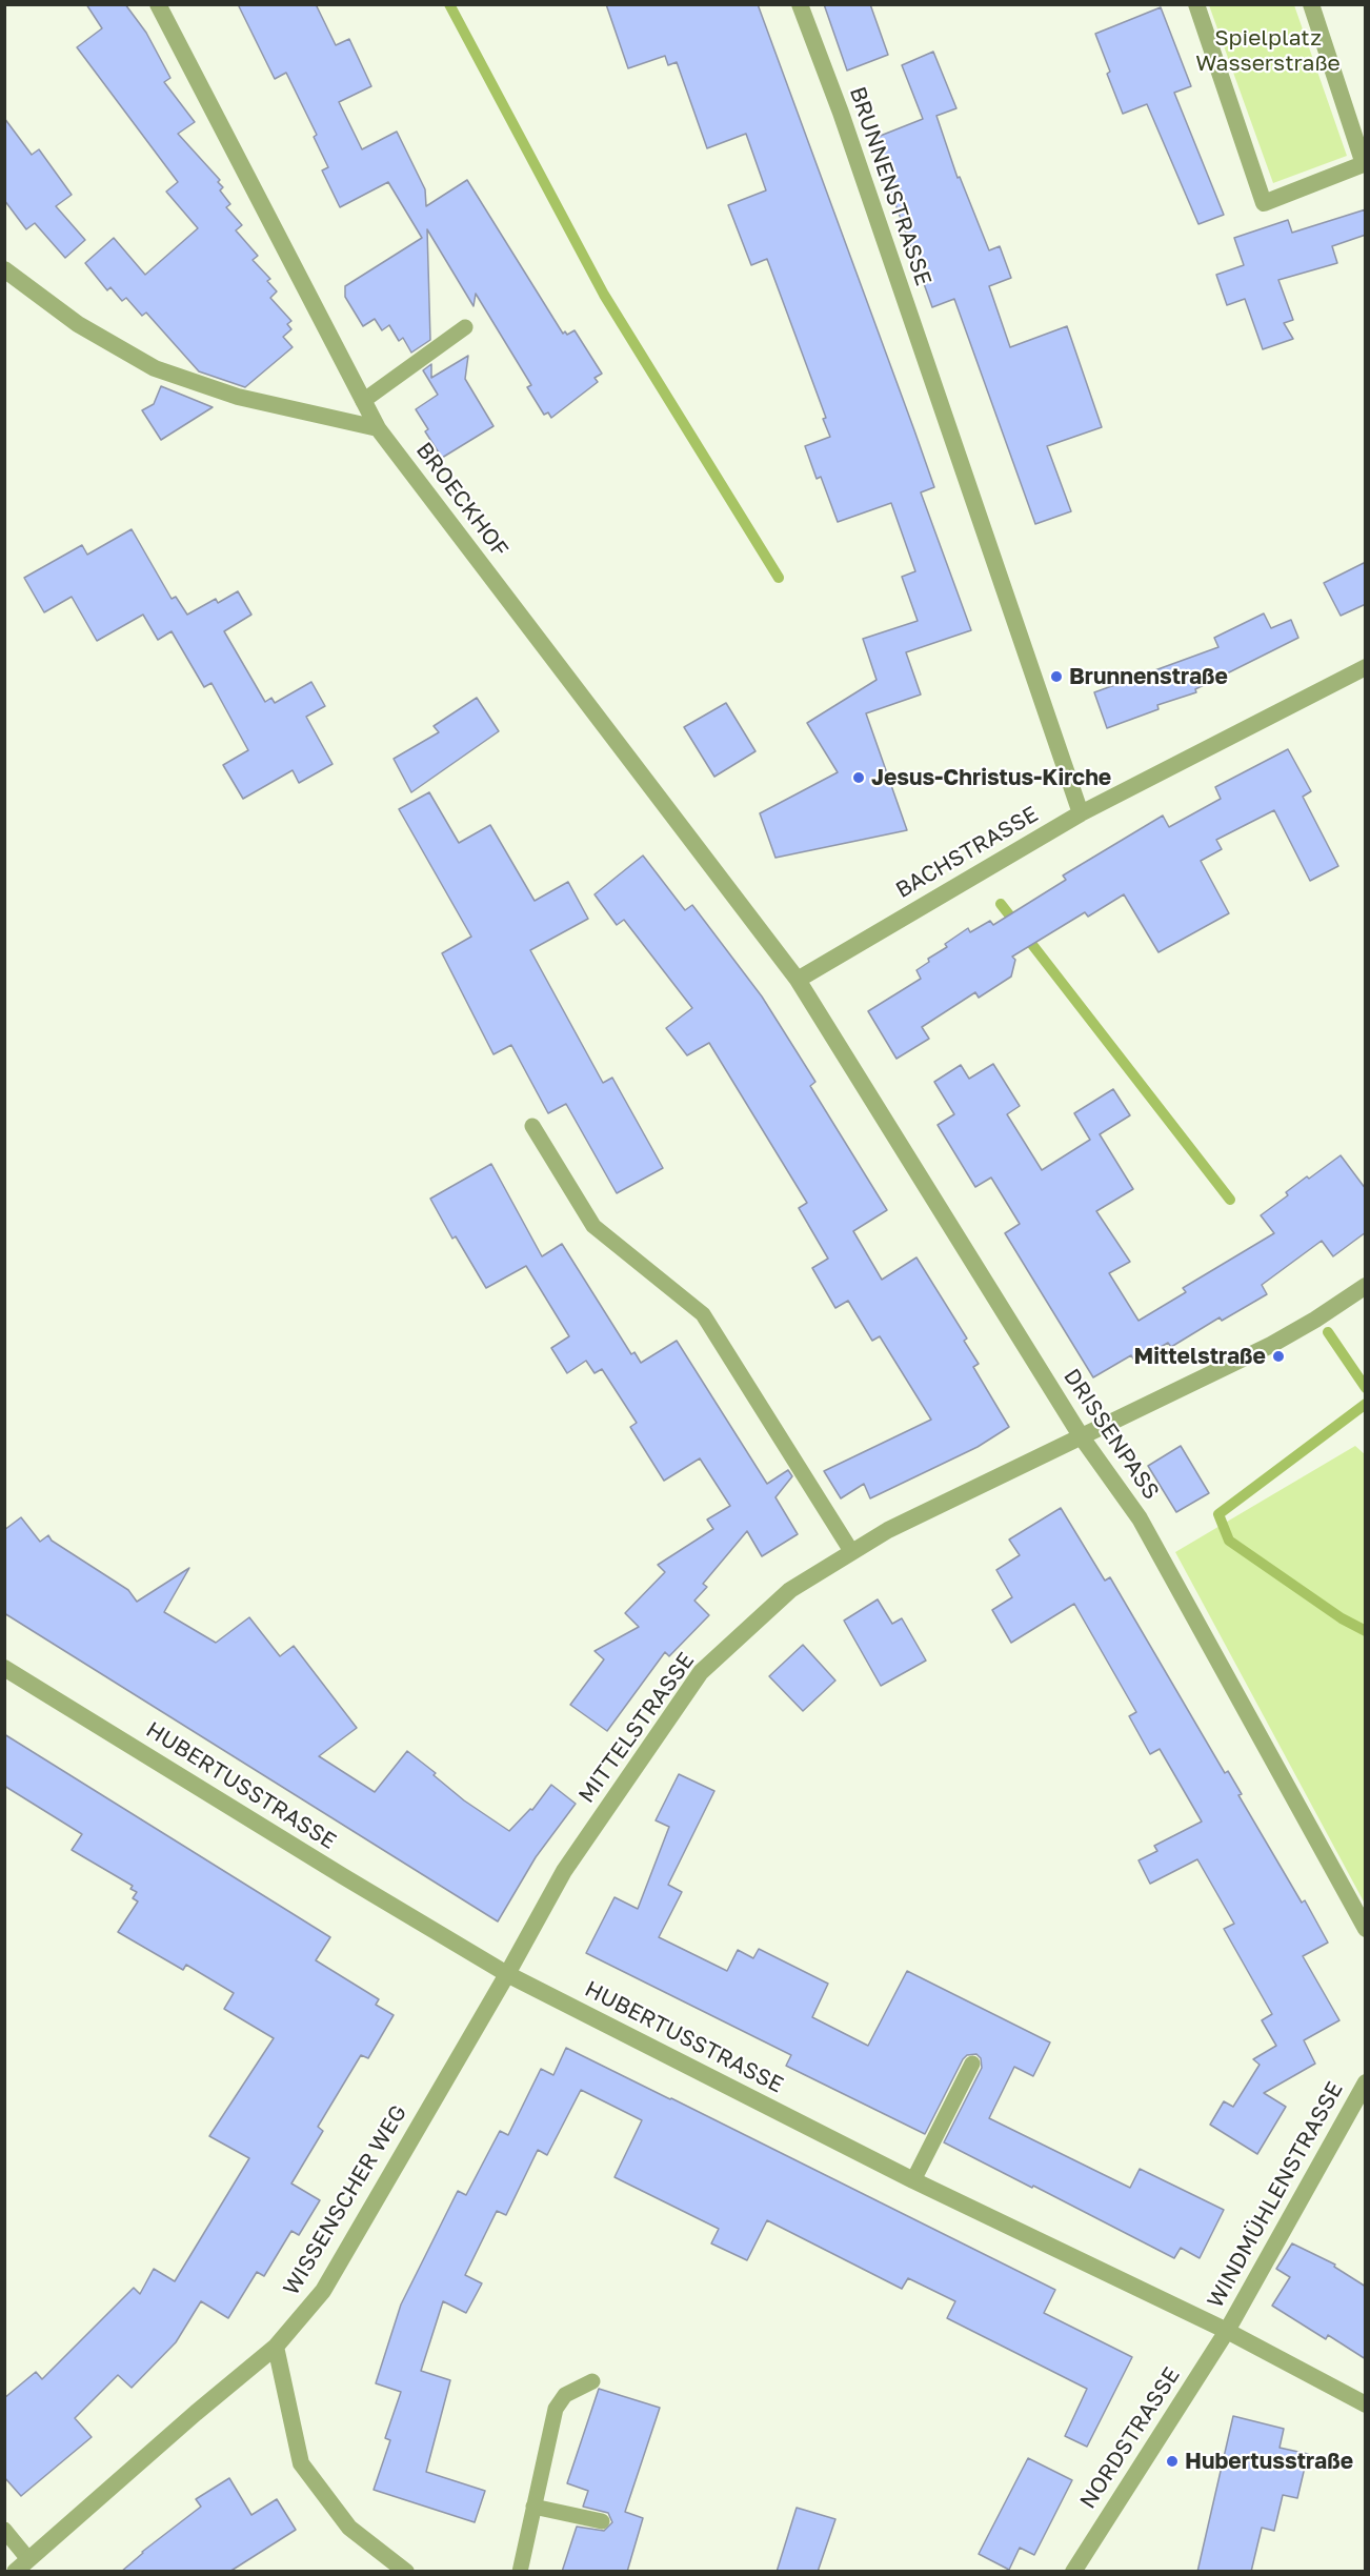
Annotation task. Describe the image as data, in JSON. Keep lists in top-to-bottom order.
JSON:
{
  "streets": {
    "street": [
      "BRUNNENSTRASSE",
      "BROECKHOF",
      "BACHSTRASSE",
      "DRISSENPASS",
      "MITTELSTRASSE",
      "HUBERTUSSTRASSE",
      "WINDMÜHLENSTRASSE",
      "WISSENSCHER WEG",
      "NORDSTRASSE"
    ]
  },
  "crossings": [
    ["BRUNNENSTRASSE", "BACHSTRASSE"],
    ["BROECKHOF", "BACHSTRASSE"],
    ["BROECKHOF", "DRISSENPASS"],
    ["BACHSTRASSE", "DRISSENPASS"],
    ["DRISSENPASS", "MITTELSTRASSE"],
    ["MITTELSTRASSE", "HUBERTUSSTRASSE"],
    ["MITTELSTRASSE", "WISSENSCHER WEG"],
    ["HUBERTUSSTRASSE", "WINDMÜHLENSTRASSE"],
    ["HUBERTUSSTRASSE", "WISSENSCHER WEG"],
    ["HUBERTUSSTRASSE", "NORDSTRASSE"],
    ["WINDMÜHLENSTRASSE", "NORDSTRASSE"]
  ],
  "parks": ["Spielplatz Wasserstraße"],
  "places": [
    "Brunnenstraße",
    "Jesus-Christus-Kirche",
    "Mittelstraße",
    "Hubertusstraße"
  ]
}
